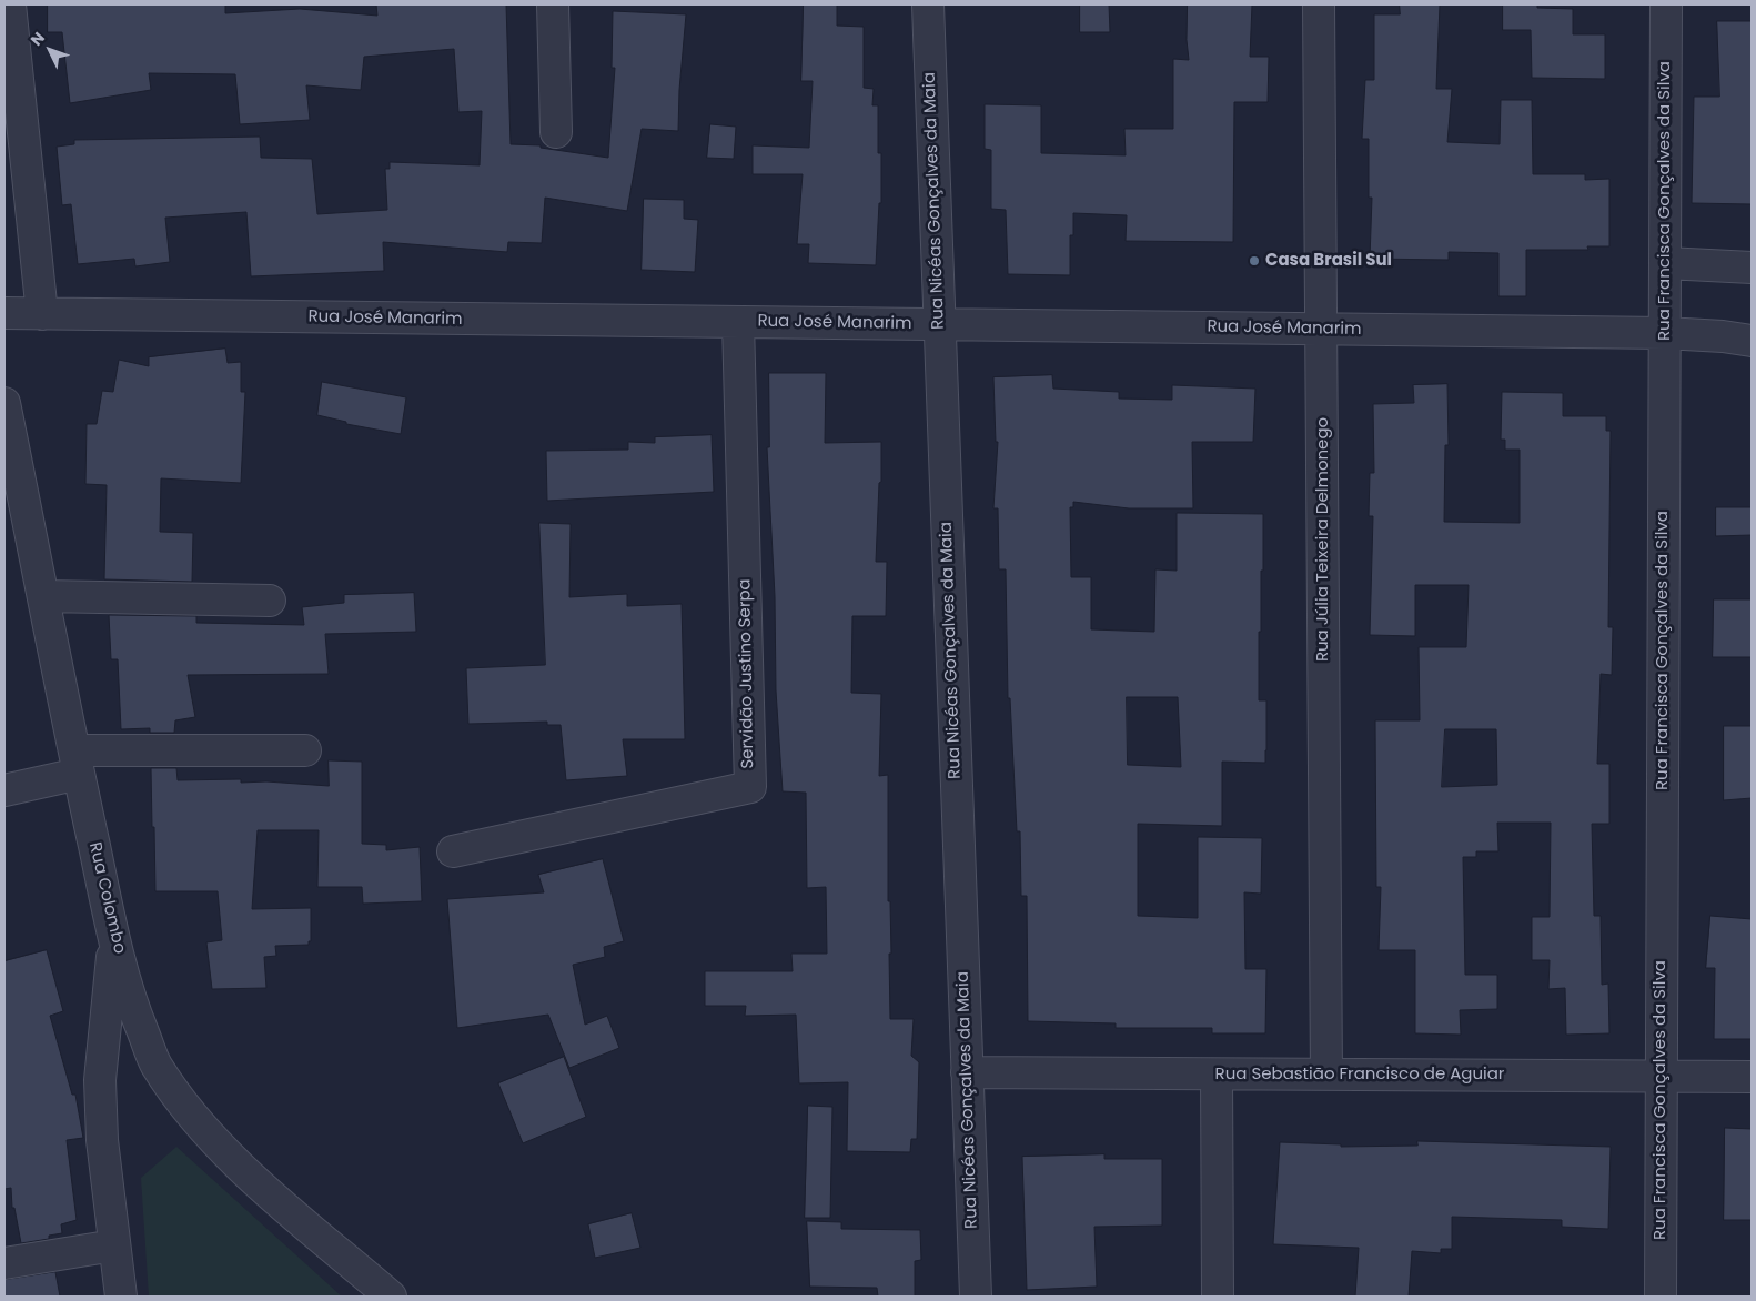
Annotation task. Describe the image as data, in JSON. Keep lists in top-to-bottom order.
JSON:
{
  "streets": {
    "street": [
      "Rua Nicéas Gonçalves da Maia",
      "Rua Francisca Gonçalves da Silva",
      "Rua José Manarim",
      "Rua Júlia Teixeira Delmonego",
      "Servidão Justino Serpa",
      "Rua Colombo",
      "Rua Sebastião Francisco de Aguiar"
    ]
  },
  "crossings": [
    ["Rua Nicéas Gonçalves da Maia", "Rua José Manarim"],
    ["Rua Nicéas Gonçalves da Maia", "Rua Sebastião Francisco de Aguiar"],
    ["Rua Francisca Gonçalves da Silva", "Rua José Manarim"],
    ["Rua Francisca Gonçalves da Silva", "Rua Sebastião Francisco de Aguiar"],
    ["Rua José Manarim", "Rua Júlia Teixeira Delmonego"],
    ["Rua José Manarim", "Servidão Justino Serpa"],
    ["Rua Júlia Teixeira Delmonego", "Rua Sebastião Francisco de Aguiar"]
  ],
  "places": ["Casa Brasil Sul"],
  "north": "top left"
}
